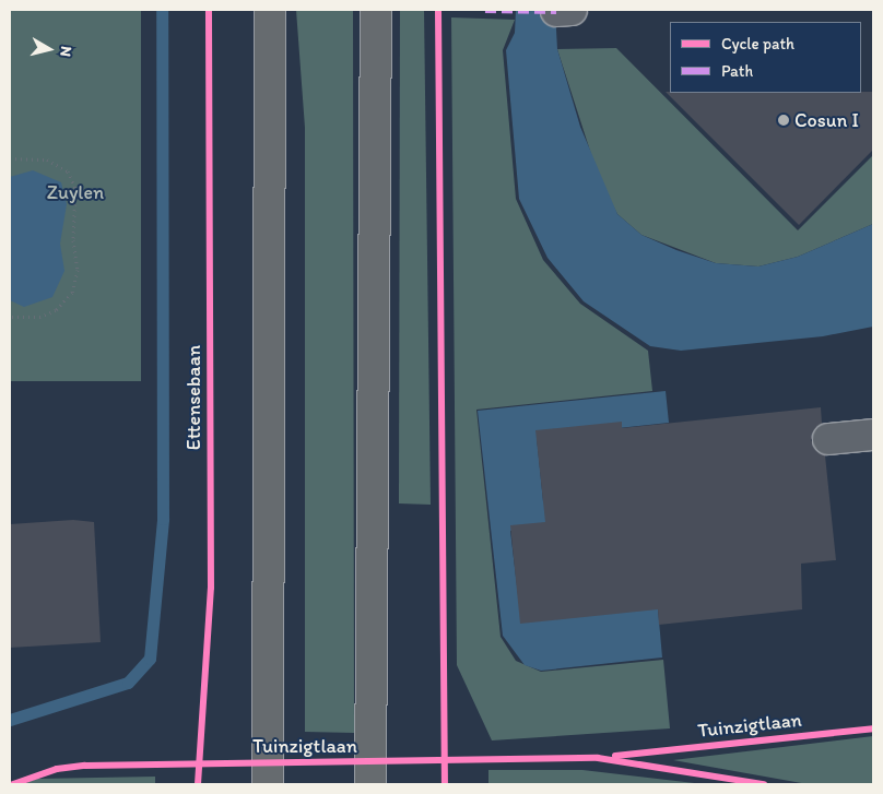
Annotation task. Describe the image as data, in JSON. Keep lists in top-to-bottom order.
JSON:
{
  "streets": {
    "cycle path": ["Ettensebaan", "Tuinzigtlaan"]
  },
  "parks": ["Zuylen"],
  "places": ["Cosun I"],
  "legend": ["Cycle path", "Path"],
  "north": "right"
}
